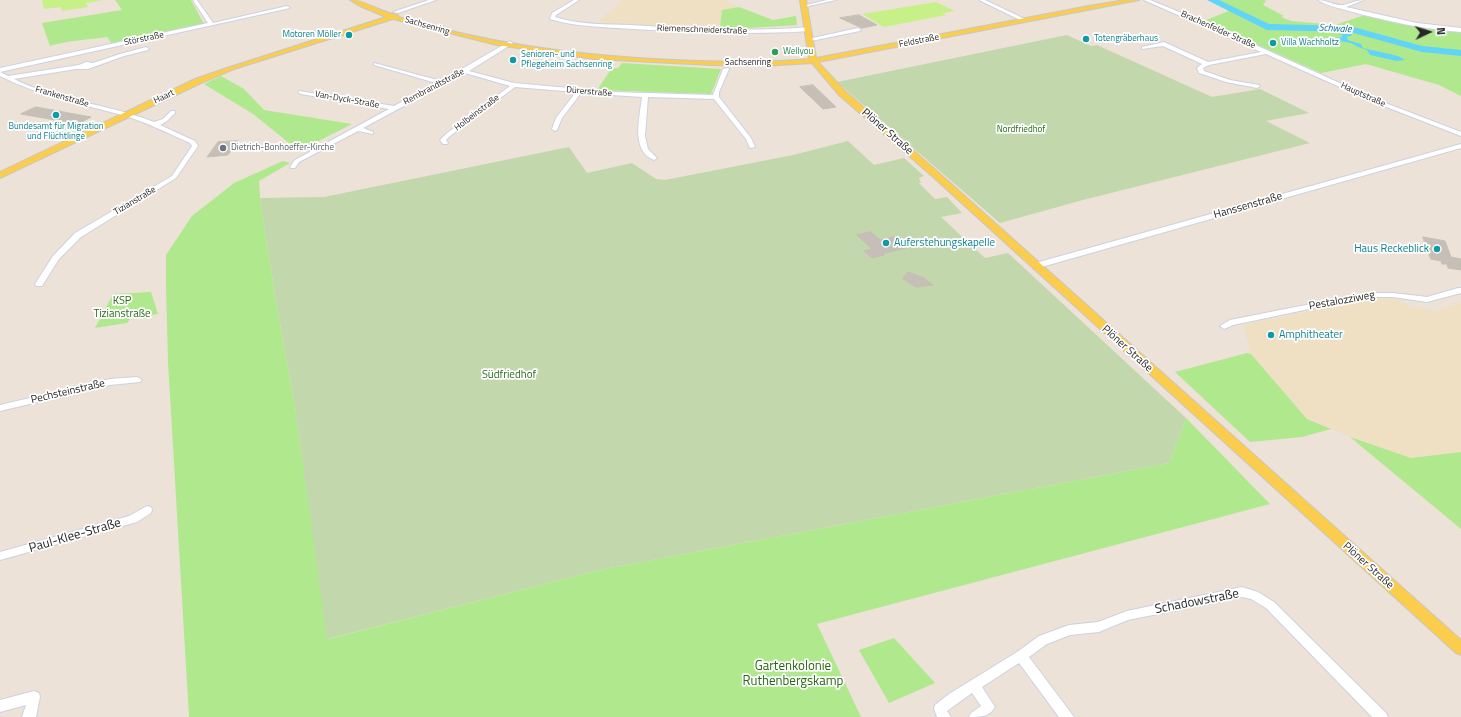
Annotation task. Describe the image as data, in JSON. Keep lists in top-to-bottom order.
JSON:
{
  "streets": {
    "main road": [
      "Sachsenring",
      "Feldstraße",
      "Haart",
      "Plöner Straße"
    ],
    "street": [
      "Riemenschneiderstraße",
      "Brachenfelder Straße",
      "Störstraße",
      "Rembrandtstraße",
      "Dürerstraße",
      "Hauptstraße",
      "Frankenstraße",
      "Van-Dyck-Straße",
      "Holbeinstraße",
      "Tizianstraße",
      "Hanssenstraße",
      "Pestalozziweg",
      "Pechsteinstraße",
      "Paul-Klee-Straße",
      "Schadowstraße"
    ]
  },
  "crossings": [
    ["Sachsenring", "Feldstraße"],
    ["Sachsenring", "Rembrandtstraße"],
    ["Sachsenring", "Haart"],
    ["Sachsenring", "Plöner Straße"],
    ["Brachenfelder Straße", "Hauptstraße"],
    ["Feldstraße", "Plöner Straße"],
    ["Rembrandtstraße", "Dürerstraße"],
    ["Rembrandtstraße", "Van-Dyck-Straße"],
    ["Dürerstraße", "Holbeinstraße"],
    ["Frankenstraße", "Haart"],
    ["Frankenstraße", "Tizianstraße"],
    ["Haart", "Tizianstraße"],
    ["Plöner Straße", "Hanssenstraße"]
  ],
  "water": ["Schwale"],
  "parks": [
    "Nordfriedhof",
    "KSP Tizianstraße",
    "Südfriedhof",
    "Gartenkolonie Ruthenbergskamp"
  ],
  "places": [
    "Motoren Möller",
    "Totengräberhaus",
    "Villa Wachholtz",
    "Wellyou",
    "Senioren- und Pflegeheim Sachsenring",
    "Bundesamt für Migration und Flüchtlinge",
    "Dietrich-Bonhoeffer-Kirche",
    "Auferstehungskapelle",
    "Haus Reckeblick",
    "Amphitheater"
  ],
  "north": "right"
}
